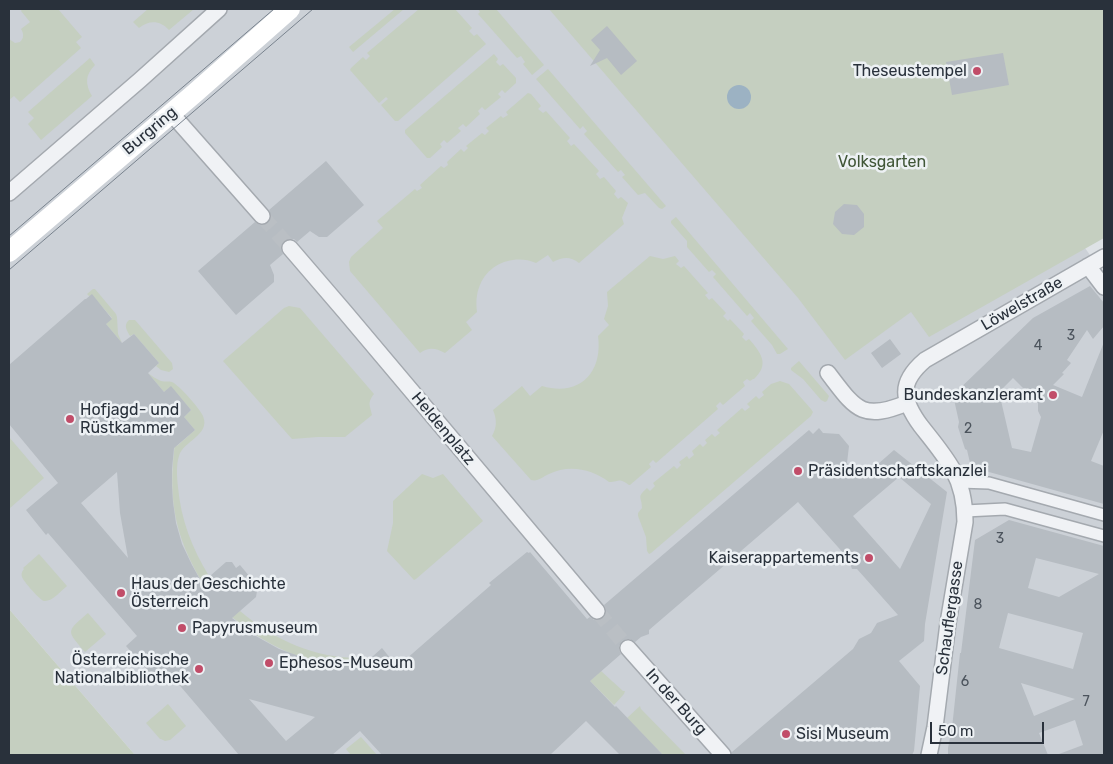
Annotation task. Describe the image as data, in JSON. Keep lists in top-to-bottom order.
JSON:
{
  "streets": {
    "main road": ["Burgring"],
    "street": [
      "Löwelstraße",
      "Heldenplatz",
      "Schauflergasse",
      "In der Burg"
    ]
  },
  "crossings": [
    ["Löwelstraße", "Schauflergasse"]
  ],
  "parks": ["Volksgarten"],
  "places": [
    "Theseustempel",
    "Bundeskanzleramt",
    "Hofjagd- und Rüstkammer",
    "Präsidentschaftskanzlei",
    "Kaiserappartements",
    "Haus der Geschichte Österreich",
    "Papyrusmuseum",
    "Ephesos-Museum",
    "Österreichische Nationalbibliothek",
    "Sisi Museum"
  ],
  "house_numbers": [
    "3",
    "4",
    "2",
    "3",
    "8",
    "6",
    "7"
  ],
  "scale_bar": "50 m"
}
